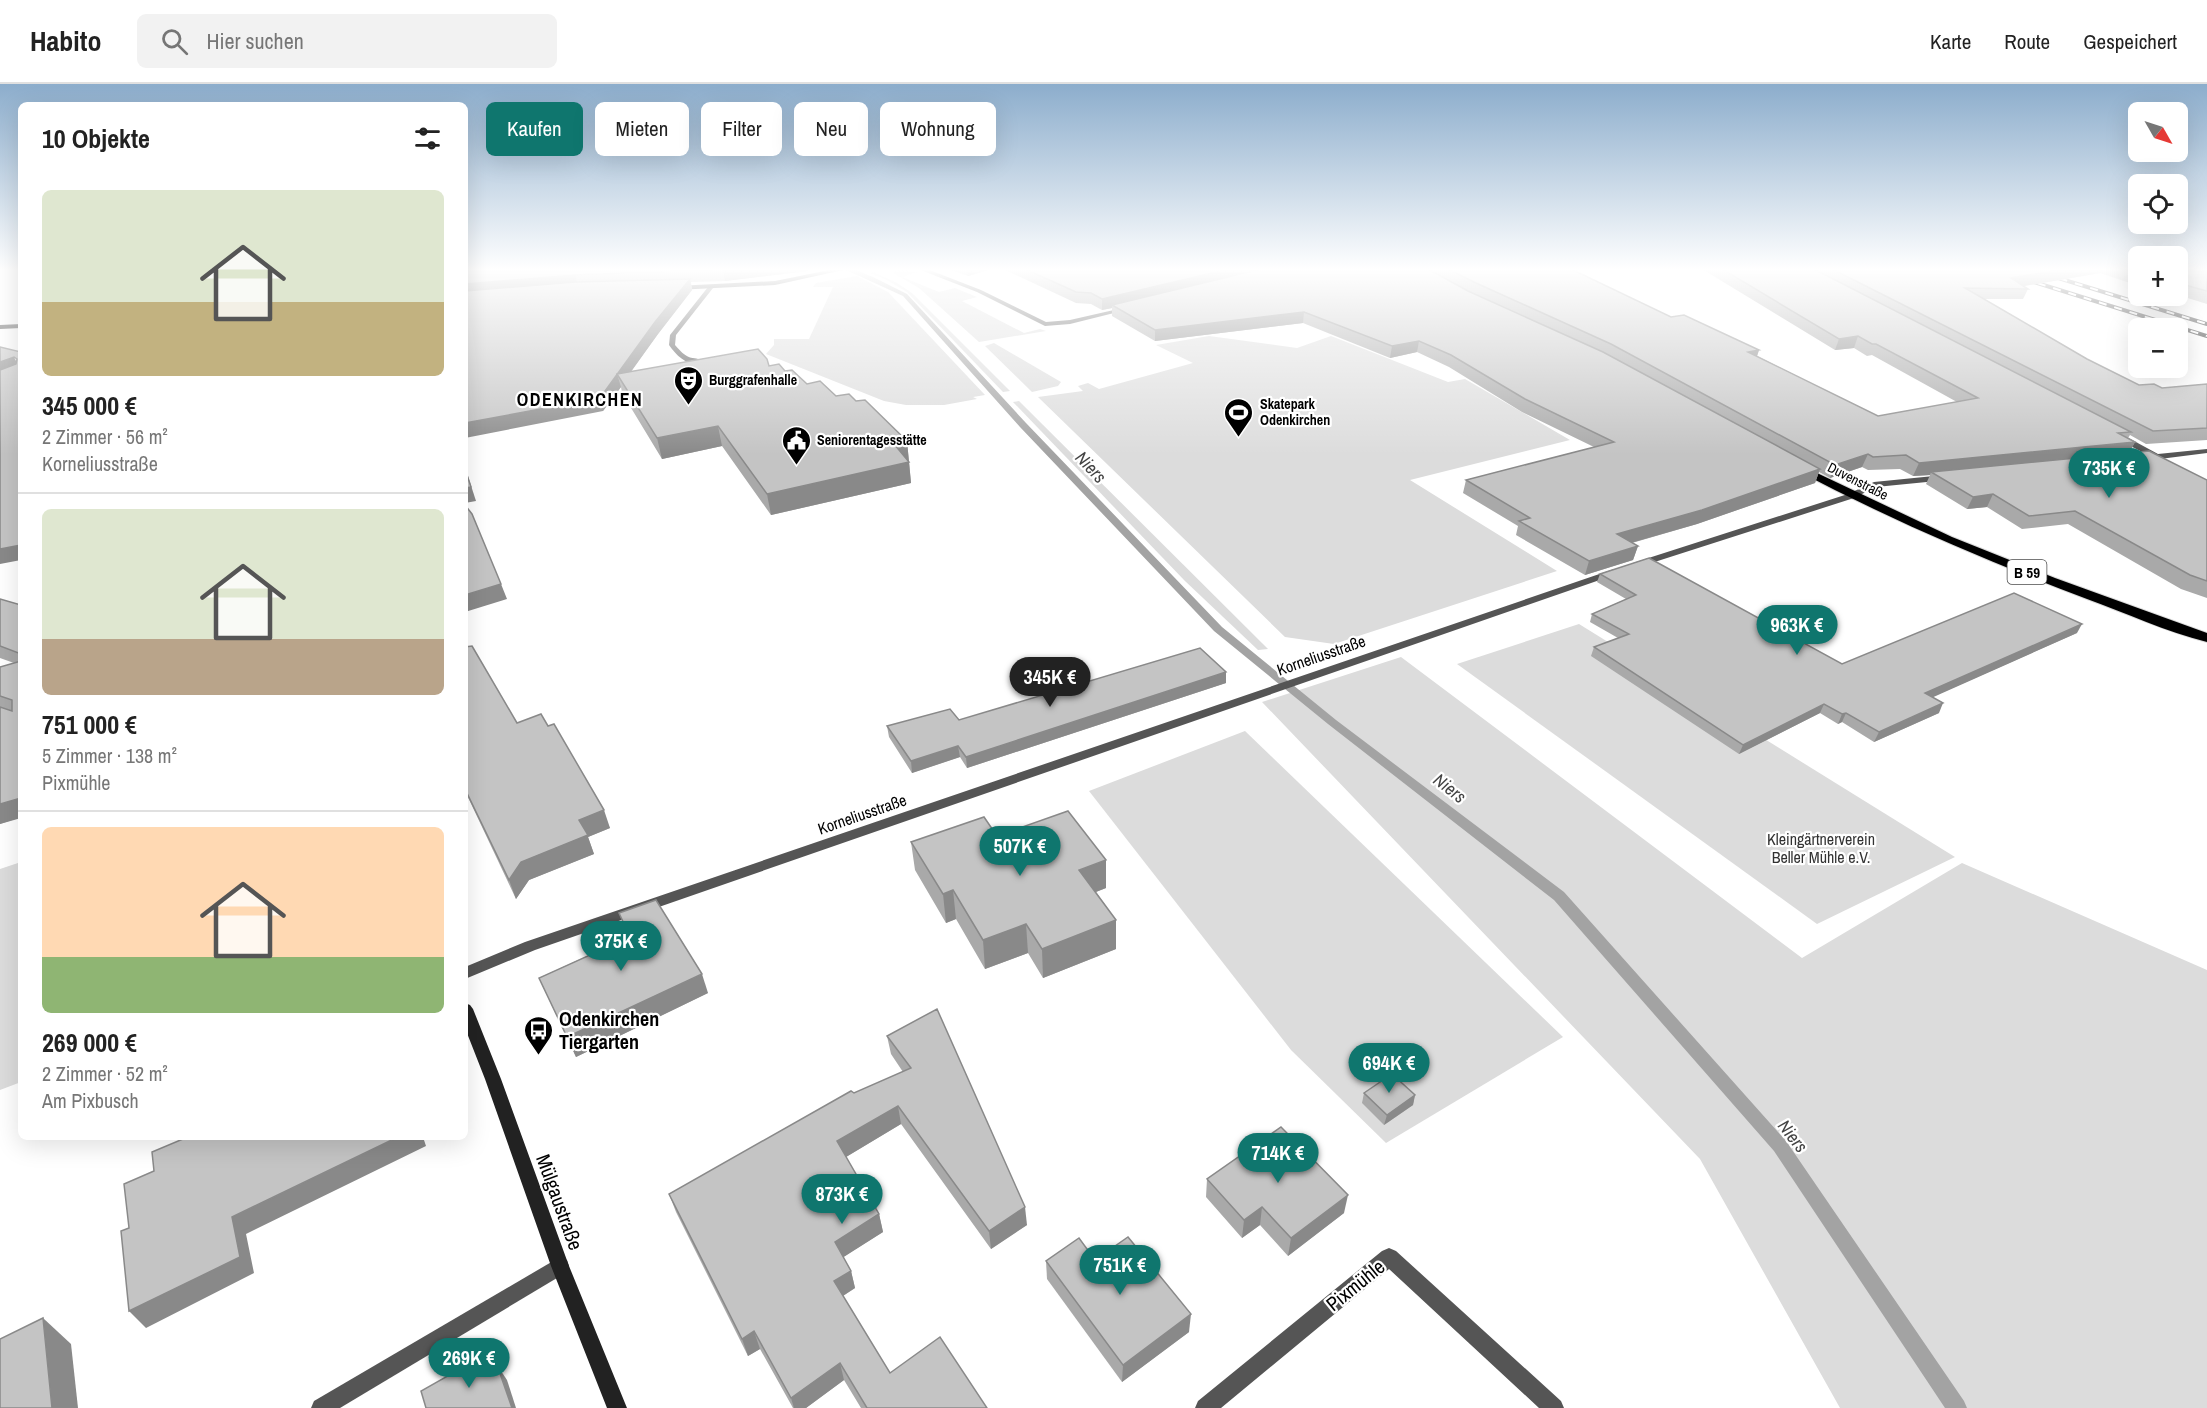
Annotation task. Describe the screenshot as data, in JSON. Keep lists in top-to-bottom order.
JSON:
{
  "streets": {
    "main road": ["Duvenstraße", "B 59"],
    "street": ["Korneliusstraße", "Mülgaustraße", "Pixmühle"]
  },
  "crossings": [
    ["Duvenstraße", "Korneliusstraße"]
  ],
  "districts": ["ODENKIRCHEN"],
  "water": ["Niers"],
  "parks": ["Kleingärtnerverein Beller Mühle e.V."],
  "places": {
    "theatre": ["Burggrafenhalle"],
    "sports": ["Skatepark Odenkirchen"],
    "public building": ["Seniorentagesstätte"],
    "bus stop": ["Odenkirchen Tiergarten"]
  },
  "north": "bottom right",
  "page": {
    "header": "Habito",
    "search": "Hier suchen",
    "nav": ["Karte", "Route", "Gespeichert"],
    "map_buttons": ["+", "−"],
    "chip": [
      "Kaufen",
      "Mieten",
      "Filter",
      "Neu",
      "Wohnung"
    ],
    "heading": "10 Objekte",
    "list": [
      {
        "name": "345 000 €",
        "note": "2 Zimmer · 56 m² · Korneliusstraße"
      },
      {
        "name": "751 000 €",
        "note": "5 Zimmer · 138 m² · Pixmühle"
      },
      {
        "name": "269 000 €",
        "note": "2 Zimmer · 52 m² · Am Pixbusch"
      }
    ],
    "price": [
      "735K €",
      "963K €",
      "345K €",
      "507K €",
      "375K €",
      "694K €",
      "714K €",
      "873K €",
      "751K €",
      "269K €"
    ]
  }
}
